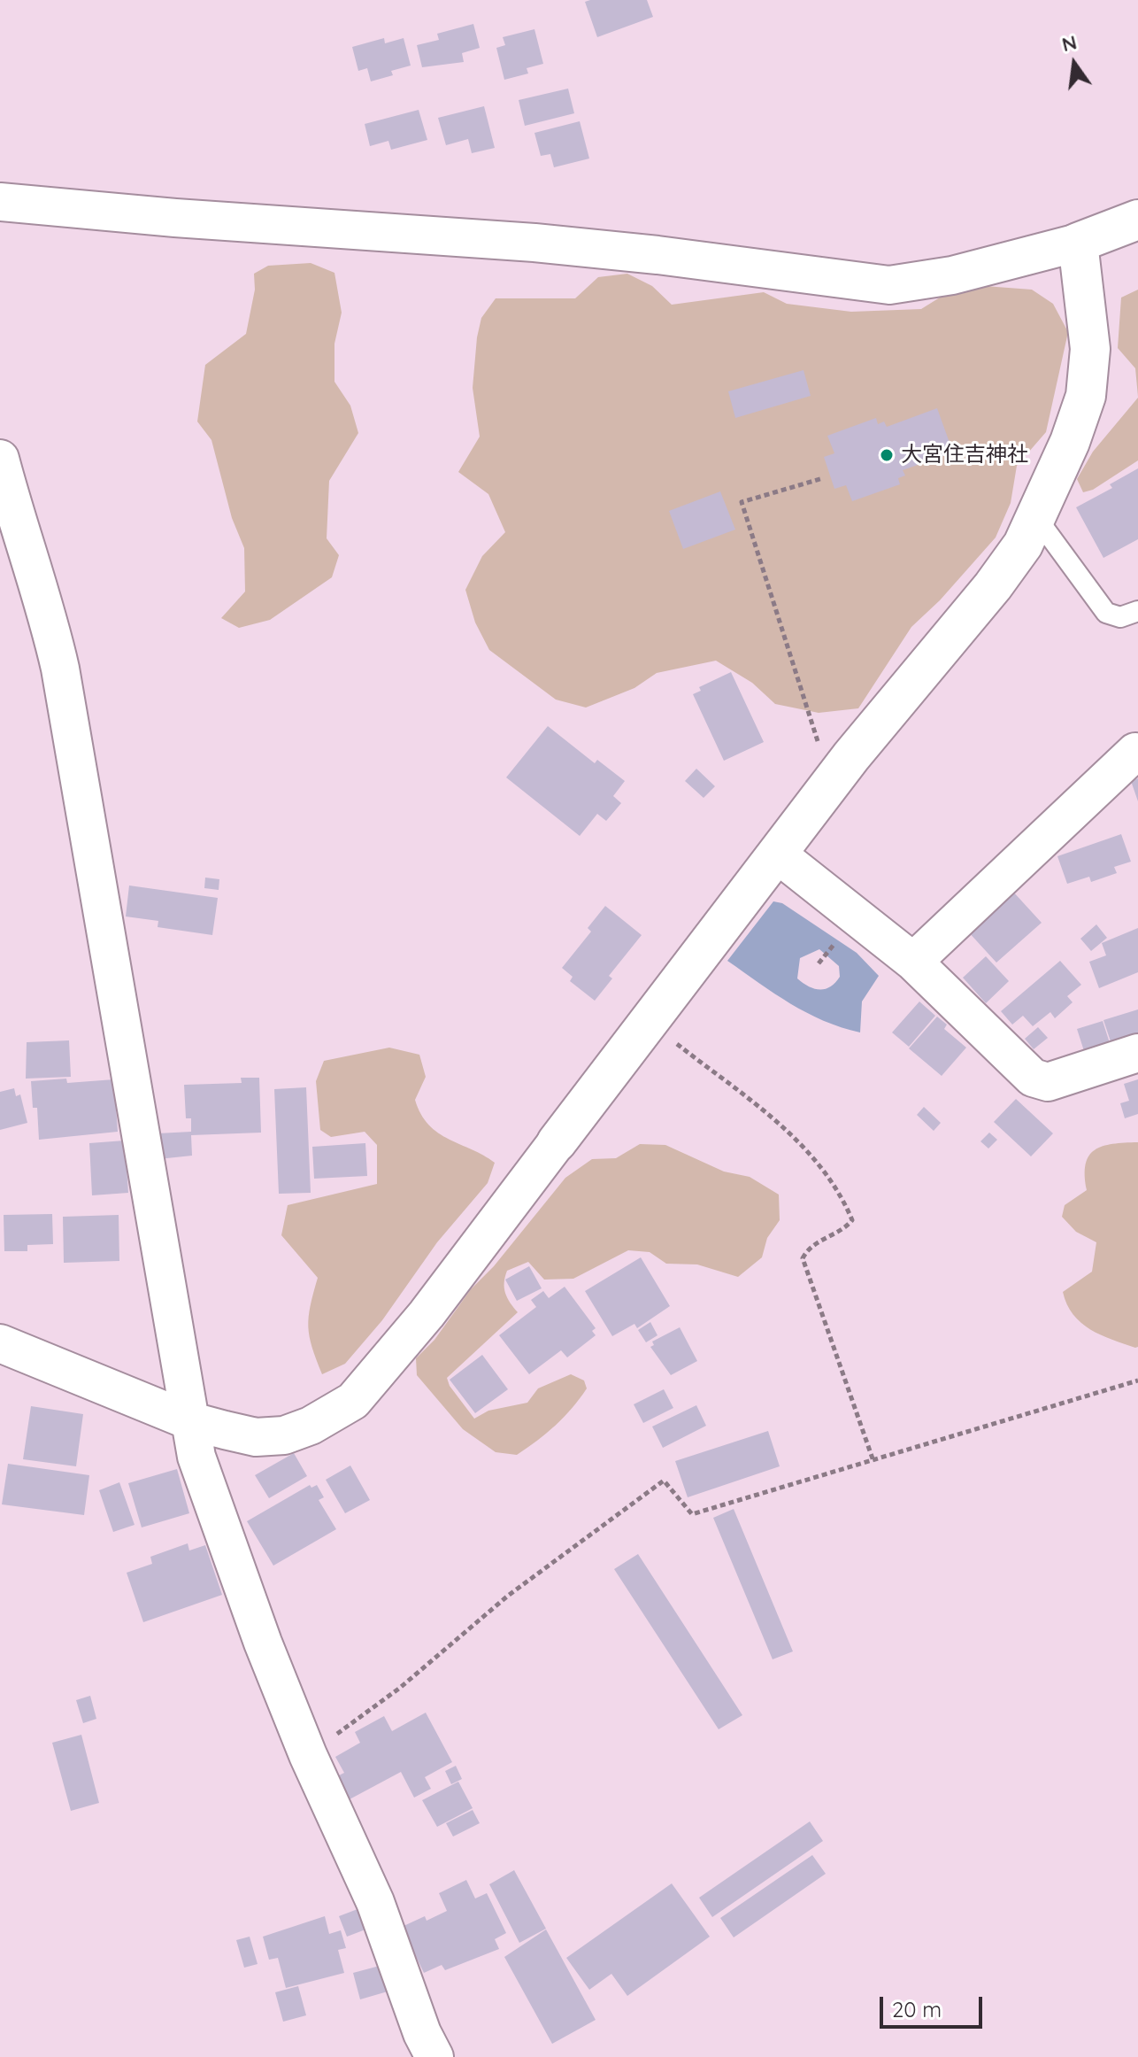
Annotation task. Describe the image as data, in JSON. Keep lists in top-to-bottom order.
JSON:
{
  "places": ["大宮住吉神社"],
  "scale_bar": "20 m",
  "north": "top"
}
